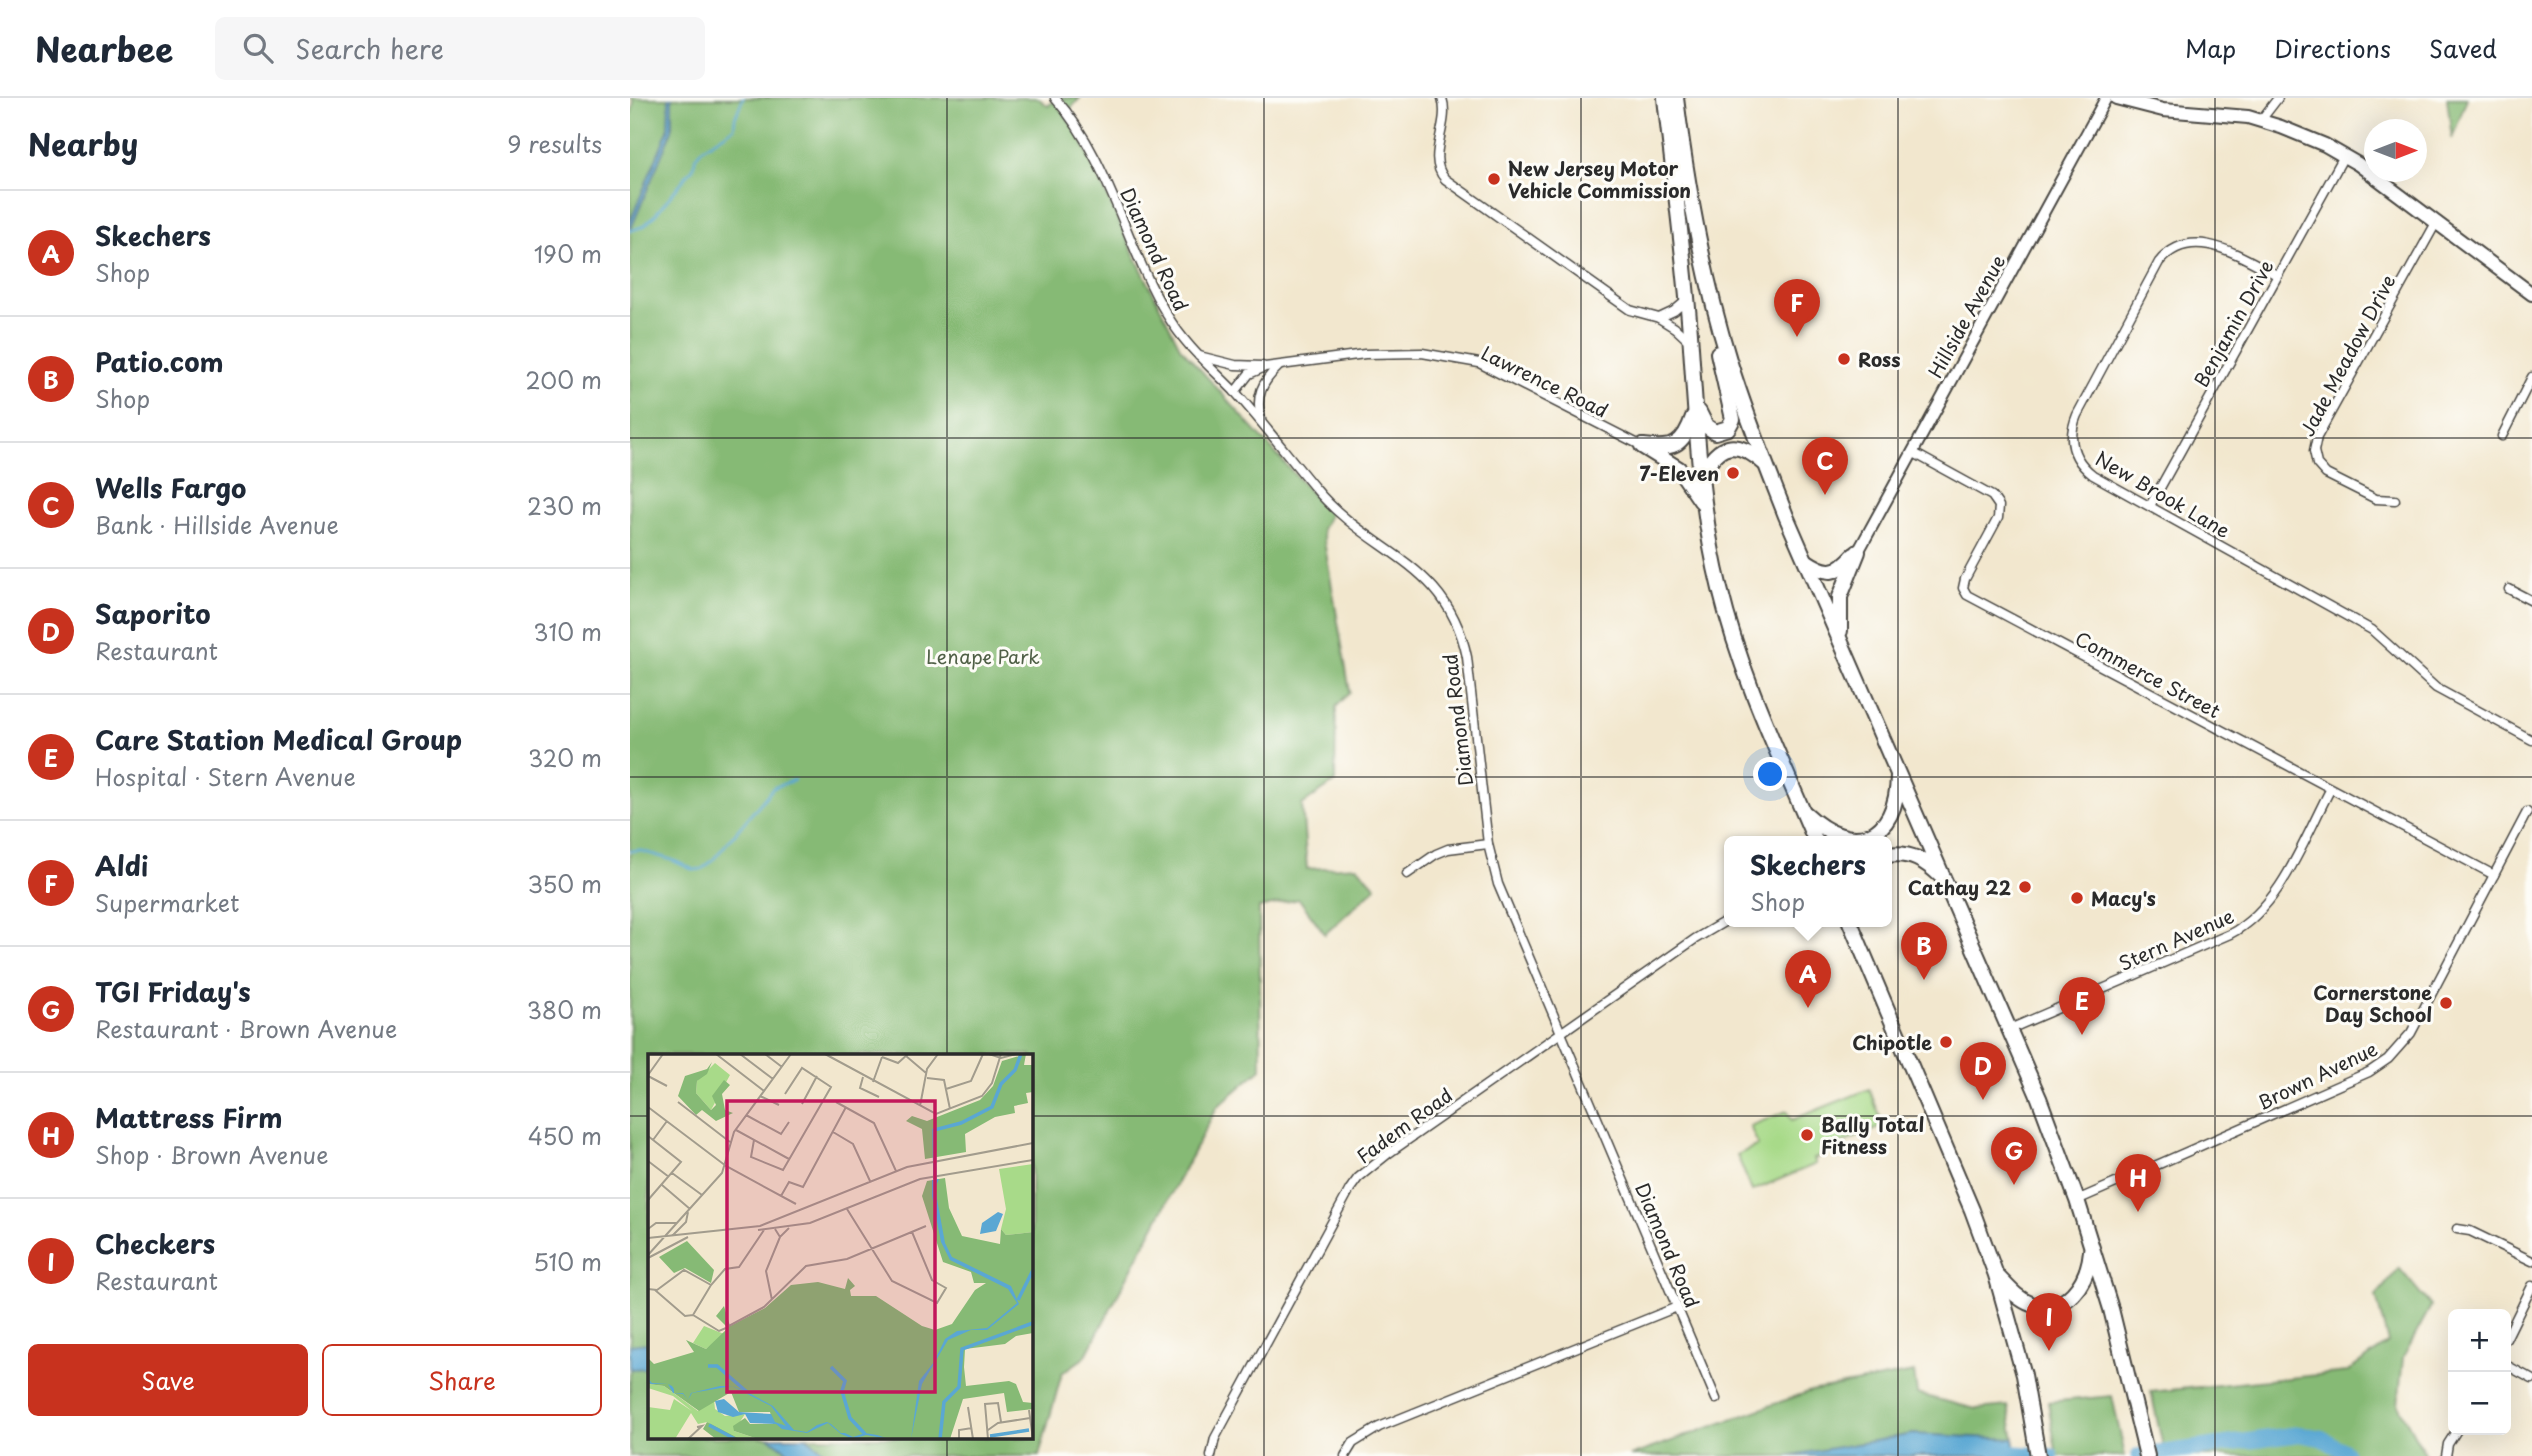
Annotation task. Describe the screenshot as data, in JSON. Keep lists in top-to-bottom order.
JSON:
{
  "streets": {
    "street": [
      "Diamond Road",
      "Hillside Avenue",
      "Benjamin Drive",
      "Jade Meadow Drive",
      "Lawrence Road",
      "New Brook Lane",
      "Commerce Street",
      "Stern Avenue",
      "Brown Avenue",
      "Fadem Road"
    ]
  },
  "crossings": [
    ["Diamond Road", "Lawrence Road"],
    ["Diamond Road", "Fadem Road"],
    ["Hillside Avenue", "Commerce Street"],
    ["Benjamin Drive", "New Brook Lane"],
    ["Commerce Street", "Stern Avenue"],
    ["Commerce Street", "Brown Avenue"]
  ],
  "parks": ["Lenape Park"],
  "places": [
    "New Jersey Motor Vehicle Commission",
    "Ross",
    "7-Eleven",
    "Cathay 22",
    "Macy's",
    "Cornerstone Day School",
    "Chipotle",
    "Bally Total Fitness"
  ],
  "north": "right",
  "page": {
    "header": "Nearbee",
    "search": "Search here",
    "nav": ["Map", "Directions", "Saved"],
    "heading": ["Nearby", "9 results"],
    "list": [
      {
        "mark": "A",
        "name": "Skechers",
        "note": "Shop",
        "value": "190 m"
      },
      {
        "mark": "B",
        "name": "Patio.com",
        "note": "Shop",
        "value": "200 m"
      },
      {
        "mark": "C",
        "name": "Wells Fargo",
        "note": "Bank · Hillside Avenue",
        "value": "230 m"
      },
      {
        "mark": "D",
        "name": "Saporito",
        "note": "Restaurant",
        "value": "310 m"
      },
      {
        "mark": "E",
        "name": "Care Station Medical Group",
        "note": "Hospital · Stern Avenue",
        "value": "320 m"
      },
      {
        "mark": "F",
        "name": "Aldi",
        "note": "Supermarket",
        "value": "350 m"
      },
      {
        "mark": "G",
        "name": "TGI Friday's",
        "note": "Restaurant · Brown Avenue",
        "value": "380 m"
      },
      {
        "mark": "H",
        "name": "Mattress Firm",
        "note": "Shop · Brown Avenue",
        "value": "450 m"
      },
      {
        "mark": "I",
        "name": "Checkers",
        "note": "Restaurant",
        "value": "510 m"
      }
    ],
    "pins": [
      "F",
      "C",
      "B",
      "A",
      "E",
      "D",
      "G",
      "H",
      "I"
    ],
    "popup": ["Skechers", "Shop"],
    "map_buttons": ["+", "−"],
    "buttons": ["Save", "Share"]
  }
}
